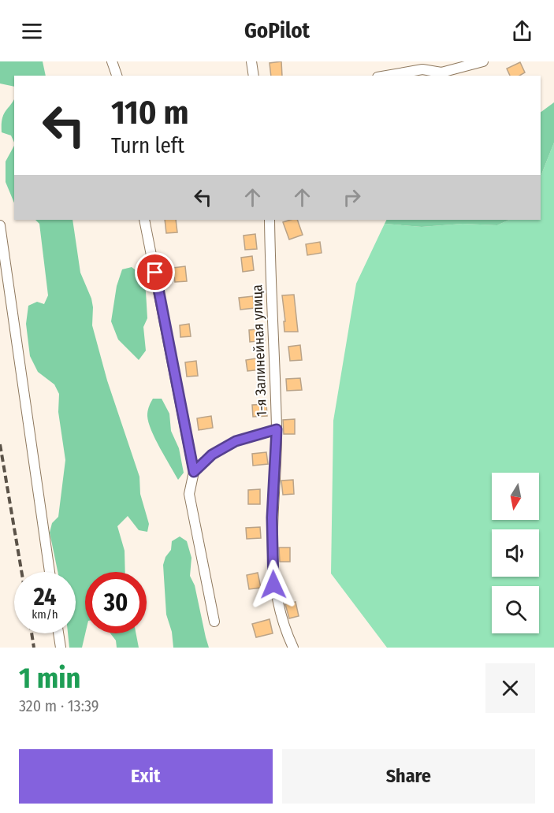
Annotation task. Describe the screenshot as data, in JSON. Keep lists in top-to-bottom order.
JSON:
{
  "streets": {
    "street": ["1-я Залинейная улица"]
  },
  "north": "bottom",
  "page": {
    "header": "GoPilot",
    "turn": ["110 m", "Turn left"],
    "speed": "24 km/h",
    "limit": "30",
    "heading": ["1 min", "320 m · 13:39"],
    "buttons": ["Exit", "Share"]
  }
}
